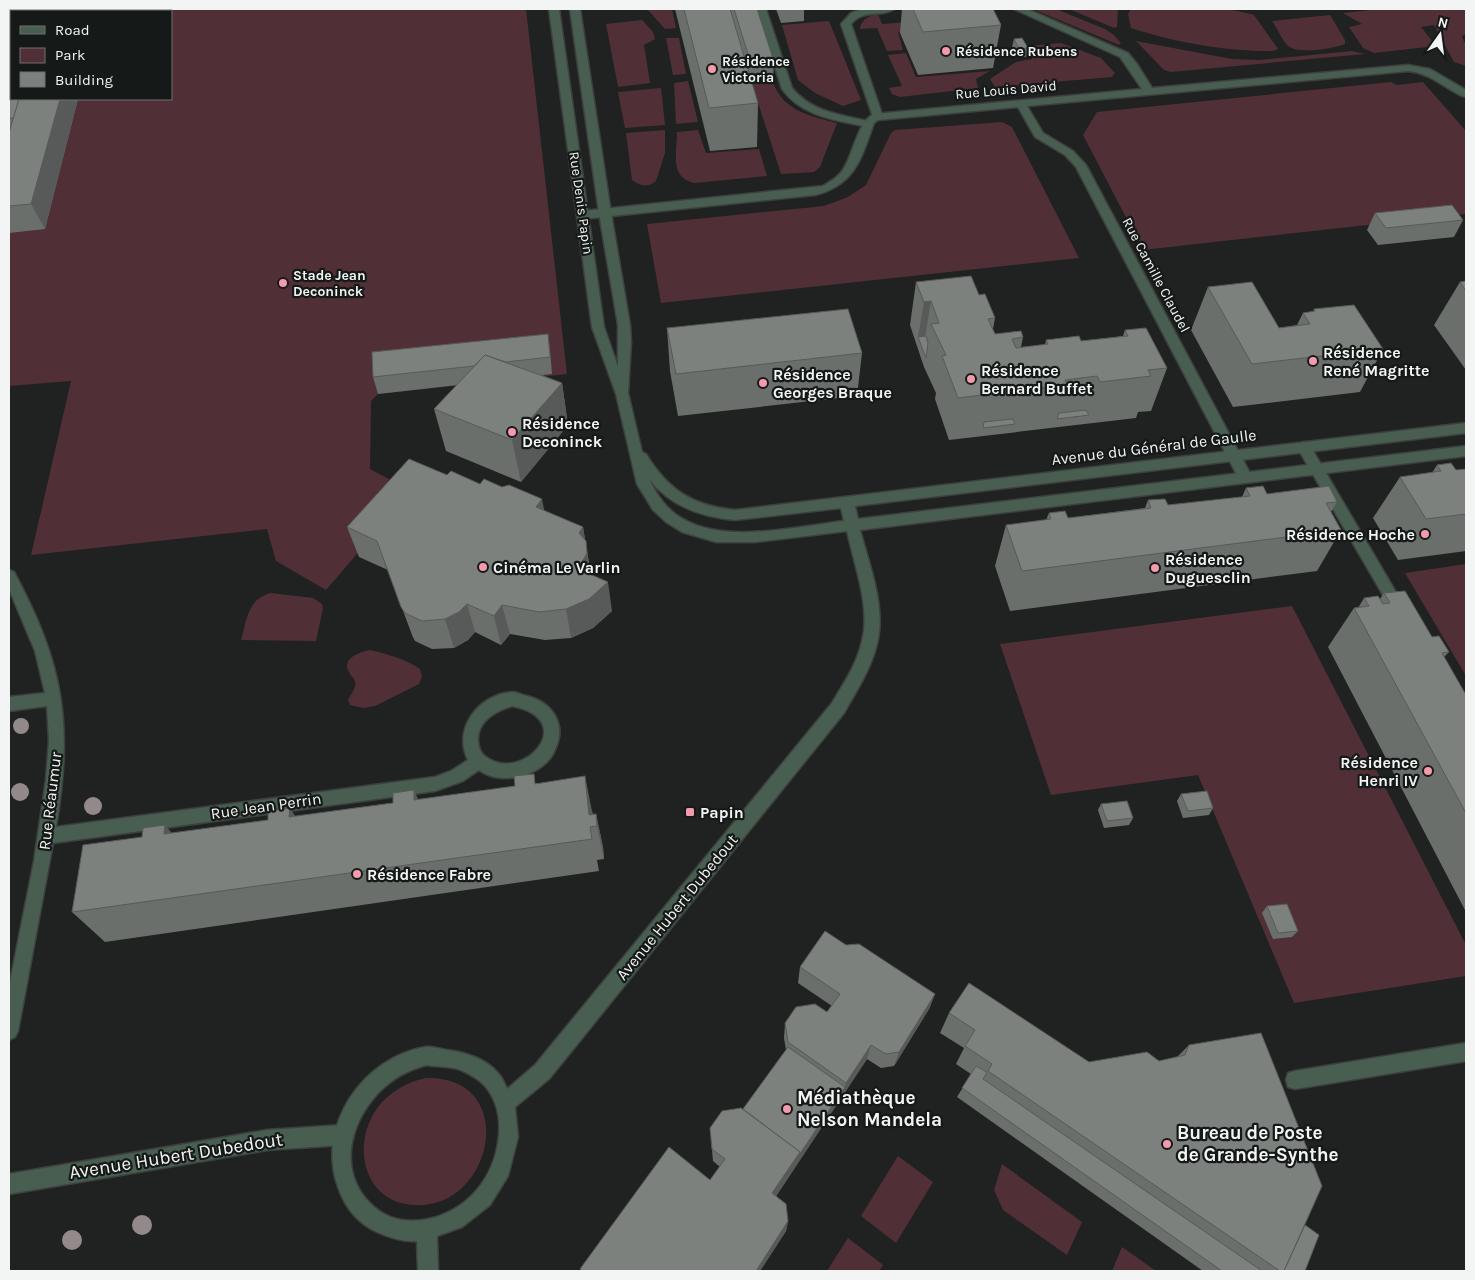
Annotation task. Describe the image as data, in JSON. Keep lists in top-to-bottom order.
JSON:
{
  "streets": {
    "street": [
      "Rue Louis David",
      "Rue Denis Papin",
      "Rue Camille Claudel",
      "Avenue du Général de Gaulle",
      "Rue Réaumur",
      "Rue Jean Perrin",
      "Avenue Hubert Dubedout"
    ]
  },
  "crossings": [
    ["Rue Louis David", "Rue Camille Claudel"],
    ["Rue Denis Papin", "Avenue du Général de Gaulle"],
    ["Rue Denis Papin", "Avenue Hubert Dubedout"],
    ["Rue Camille Claudel", "Avenue du Général de Gaulle"],
    ["Avenue du Général de Gaulle", "Avenue Hubert Dubedout"],
    ["Rue Réaumur", "Rue Jean Perrin"]
  ],
  "places": {
    "other": [
      "Résidence Rubens",
      "Résidence Victoria",
      "Stade Jean Deconinck",
      "Résidence René Magritte",
      "Résidence Bernard Buffet",
      "Résidence Georges Braque",
      "Résidence Deconinck",
      "Résidence Hoche",
      "Cinéma Le Varlin",
      "Résidence Duguesclin",
      "Résidence Henri IV",
      "Résidence Fabre",
      "Médiathèque Nelson Mandela",
      "Bureau de Poste de Grande-Synthe"
    ],
    "transit": ["Papin"]
  },
  "legend": ["Road", "Park", "Building"],
  "north": "top"
}
